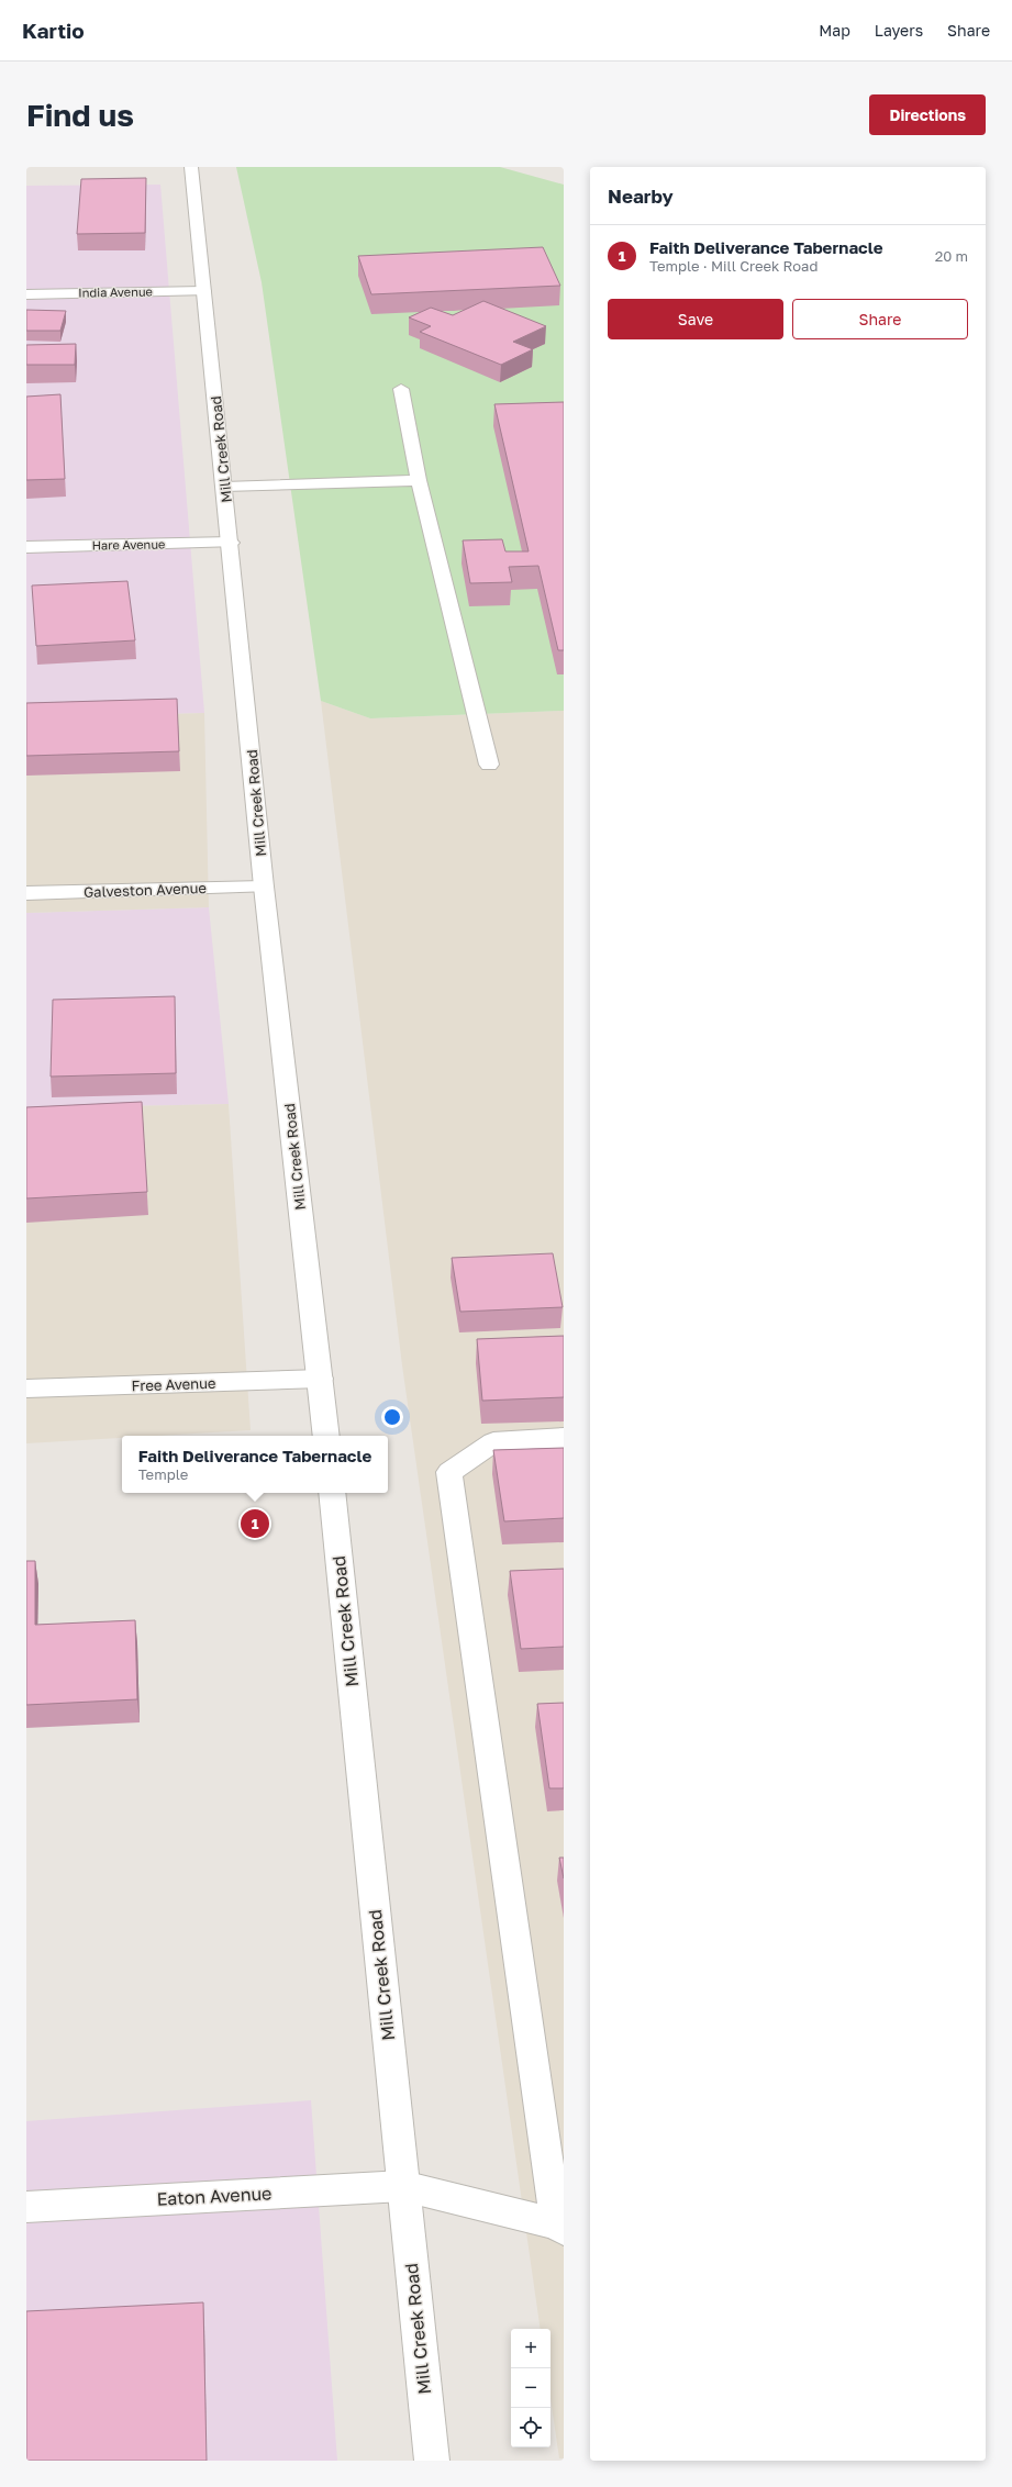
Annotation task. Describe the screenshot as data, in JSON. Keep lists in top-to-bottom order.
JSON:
{
  "streets": {
    "street": [
      "India Avenue",
      "Mill Creek Road",
      "Hare Avenue",
      "Galveston Avenue",
      "Free Avenue",
      "Eaton Avenue"
    ]
  },
  "crossings": [
    ["India Avenue", "Mill Creek Road"],
    ["Mill Creek Road", "Hare Avenue"],
    ["Mill Creek Road", "Galveston Avenue"],
    ["Mill Creek Road", "Free Avenue"],
    ["Mill Creek Road", "Eaton Avenue"]
  ],
  "page": {
    "header": "Kartio",
    "nav": ["Map", "Layers", "Share"],
    "buttons": [
      "Directions",
      ["Save", "Share"]
    ],
    "title": "Find us",
    "heading": "Nearby",
    "list": [
      {
        "mark": "1",
        "name": "Faith Deliverance Tabernacle",
        "note": "Temple · Mill Creek Road",
        "value": "20 m"
      }
    ],
    "popup": ["Faith Deliverance Tabernacle", "Temple"],
    "pins": "1",
    "map_buttons": ["+", "−"]
  }
}
